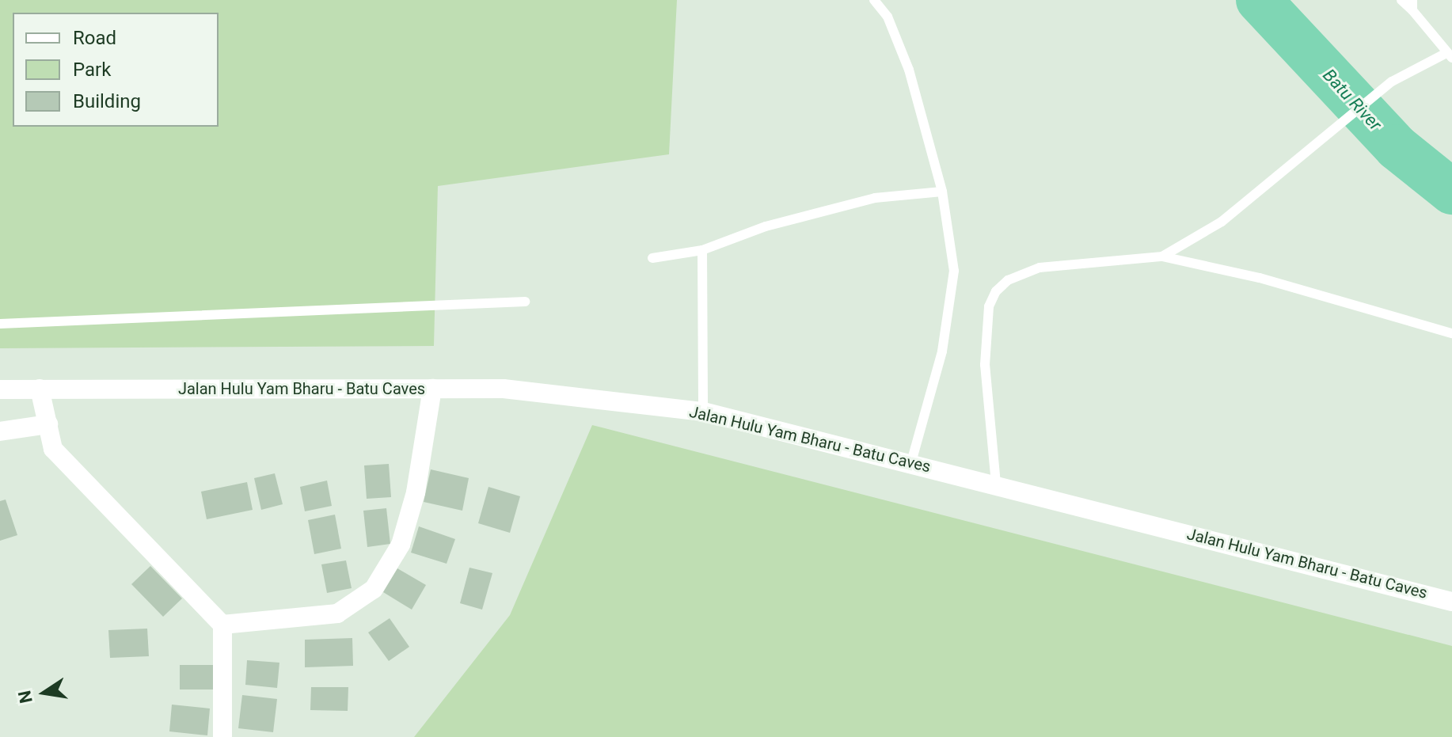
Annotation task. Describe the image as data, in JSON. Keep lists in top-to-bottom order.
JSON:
{
  "streets": {
    "main road": ["Jalan Hulu Yam Bharu - Batu Caves"]
  },
  "water": ["Batu River"],
  "legend": ["Road", "Park", "Building"],
  "north": "left"
}
